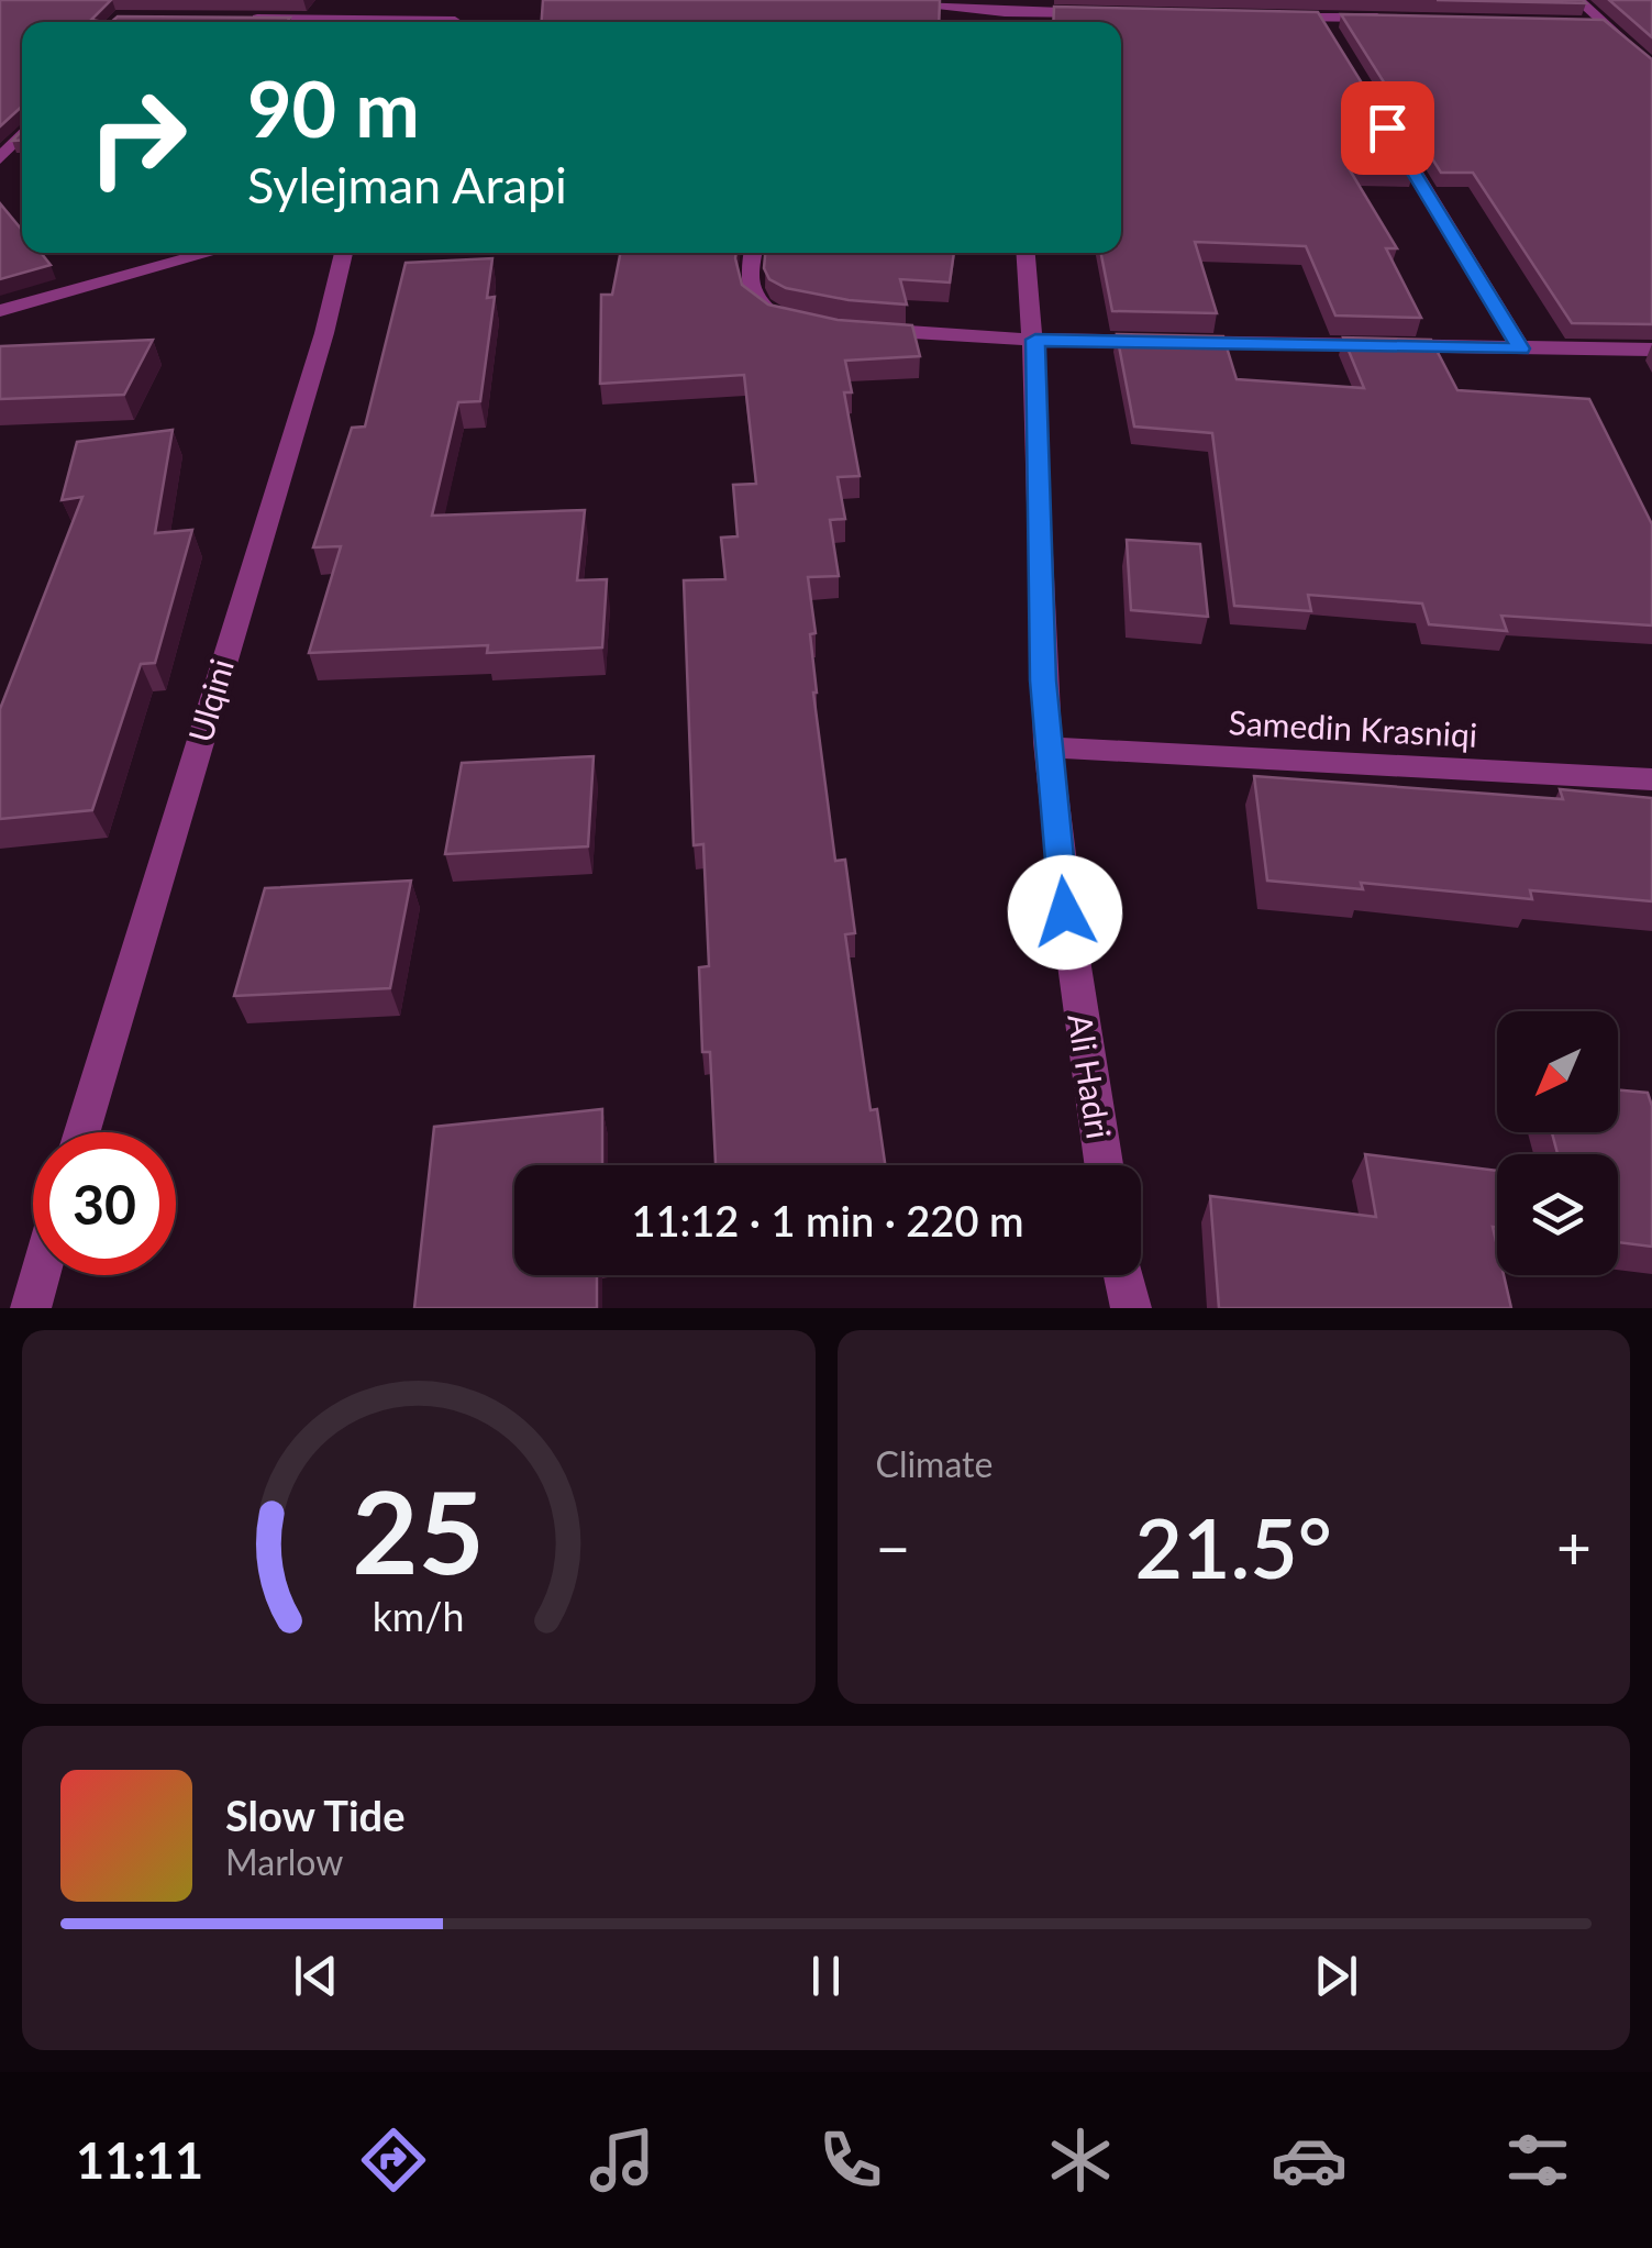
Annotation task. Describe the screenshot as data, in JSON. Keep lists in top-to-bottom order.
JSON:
{
  "streets": {
    "street": ["Ulqini", "Samedin Krasniqi", "Ali Hadri"]
  },
  "crossings": [
    ["Samedin Krasniqi", "Ali Hadri"]
  ],
  "north": "bottom left",
  "page": {
    "turn": ["90 m", "Sylejman Arapi"],
    "limit": "30",
    "trip": "11:12 · 1 min · 220 m",
    "tile": "Climate",
    "heat": ["−", "21.5°", "+"],
    "song": ["Slow Tide", "Marlow"],
    "tabs": "11:11",
    "gauge": ["25", "km/h"]
  }
}
